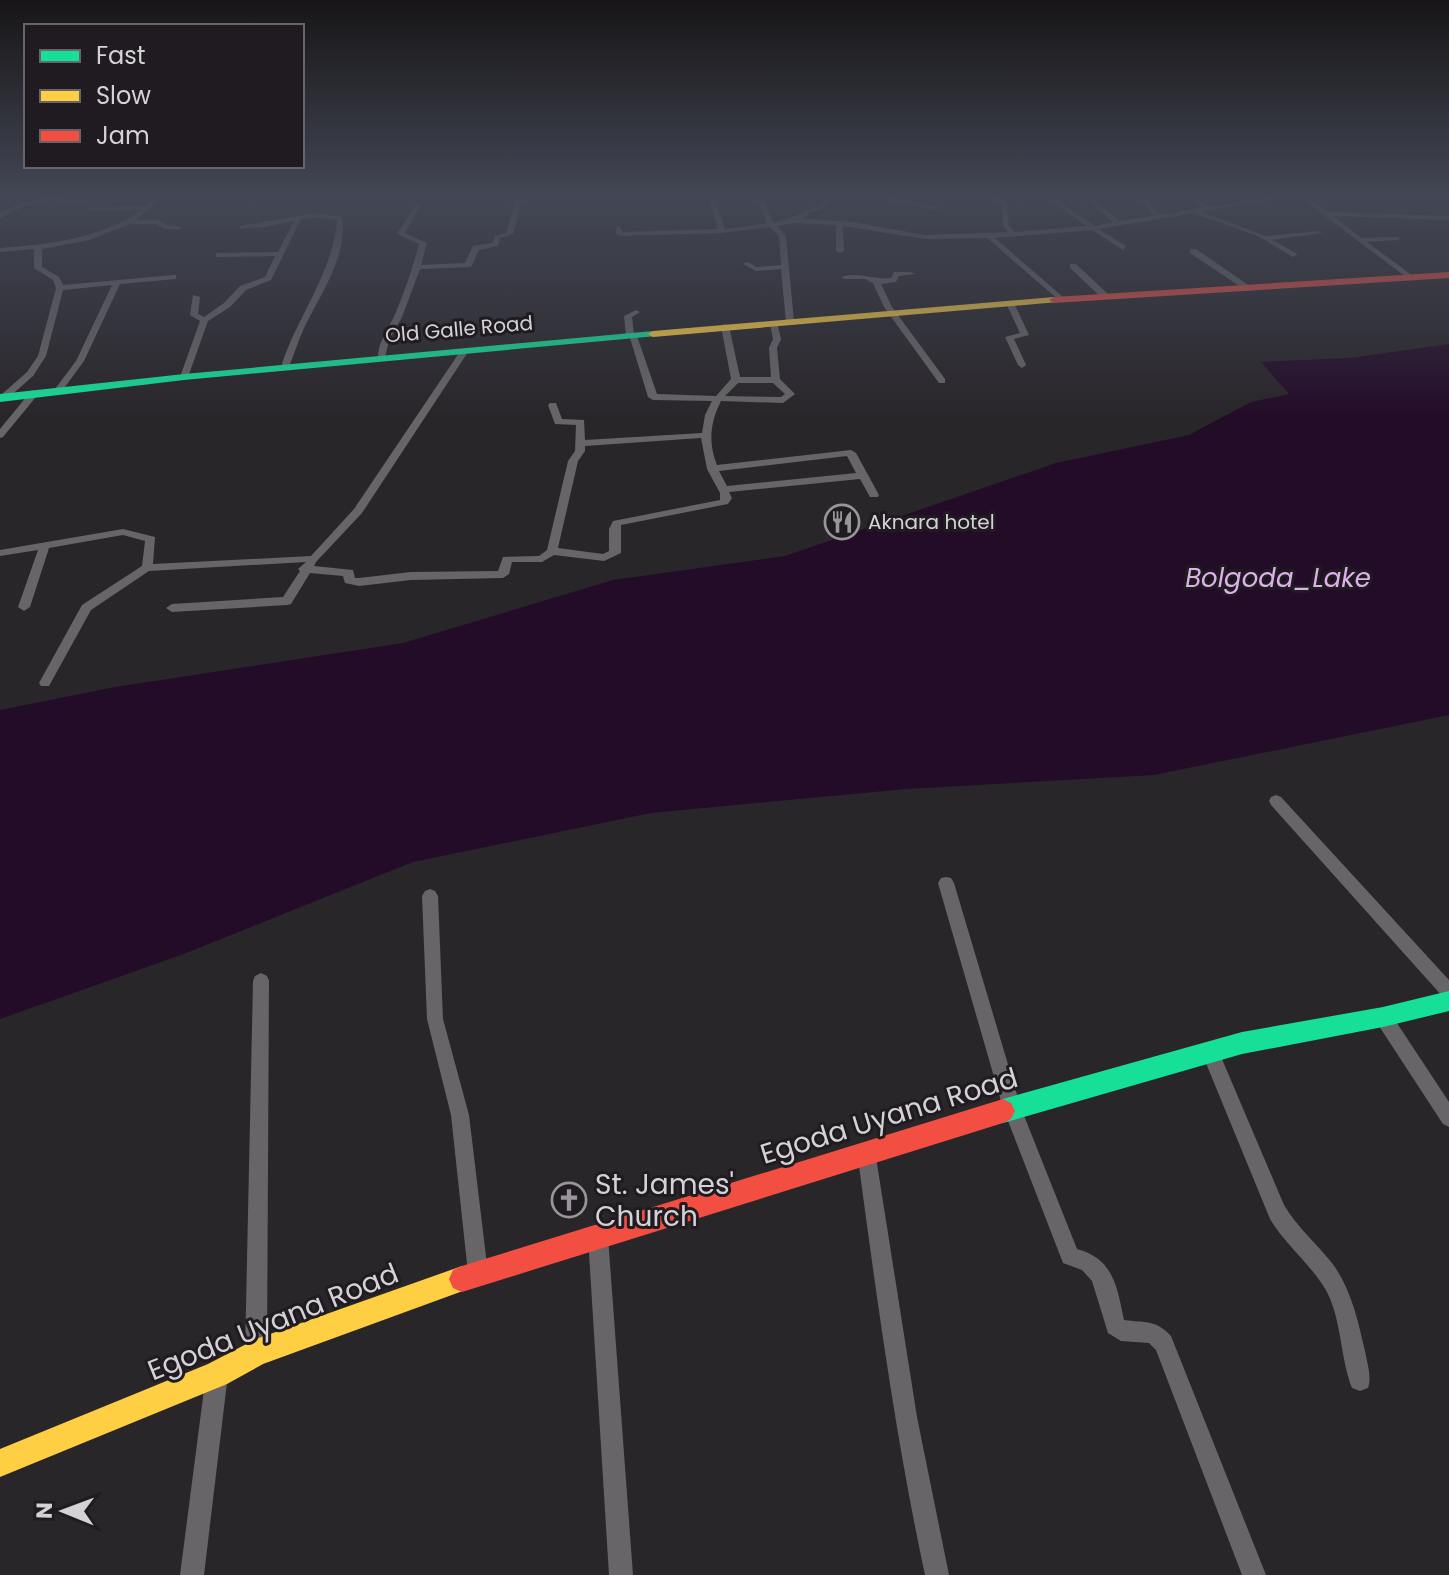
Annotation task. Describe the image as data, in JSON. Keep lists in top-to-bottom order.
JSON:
{
  "streets": {
    "main road": ["Old Galle Road", "Egoda Uyana Road"]
  },
  "water": ["Bolgoda_Lake"],
  "places": {
    "restaurant": ["Aknara hotel"],
    "church": ["St. James' Church"]
  },
  "legend": ["Fast", "Slow", "Jam"],
  "north": "left"
}
